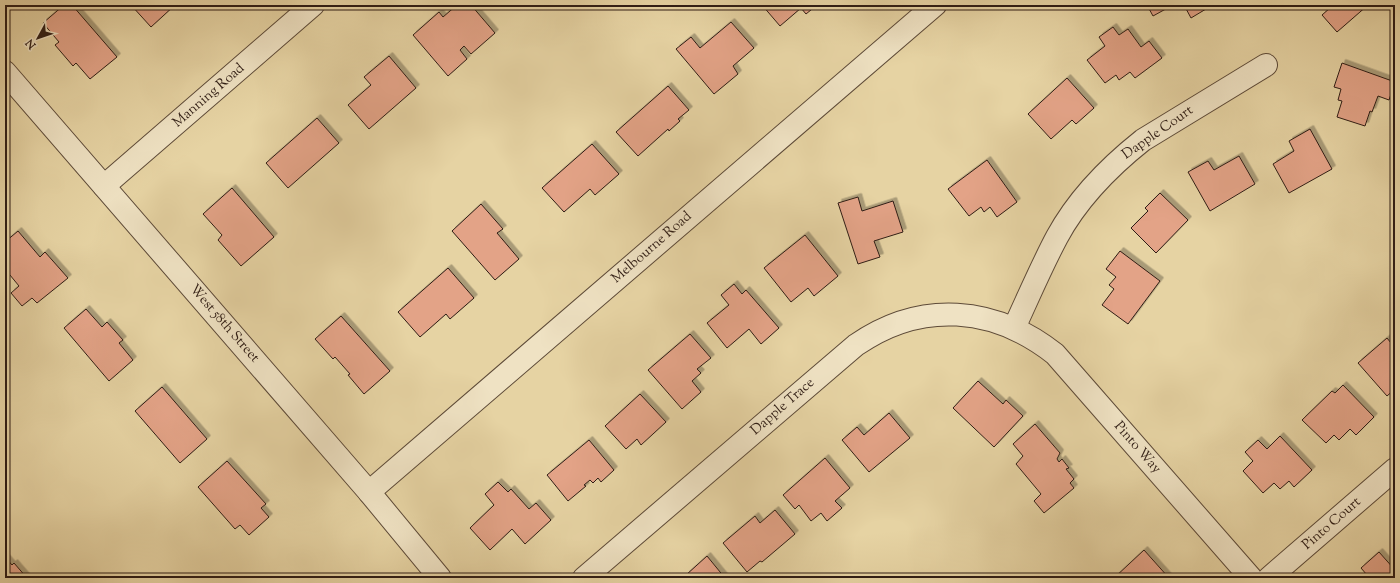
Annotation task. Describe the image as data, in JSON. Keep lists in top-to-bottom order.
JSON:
{
  "streets": {
    "street": [
      "Manning Road",
      "Dapple Court",
      "Melbourne Road",
      "West 58th Street",
      "Dapple Trace",
      "Pinto Way",
      "Pinto Court"
    ]
  },
  "crossings": [
    ["Manning Road", "West 58th Street"],
    ["Dapple Court", "Dapple Trace"],
    ["Dapple Court", "Pinto Way"],
    ["Melbourne Road", "West 58th Street"],
    ["Dapple Trace", "Pinto Way"]
  ],
  "north": "bottom left"
}
